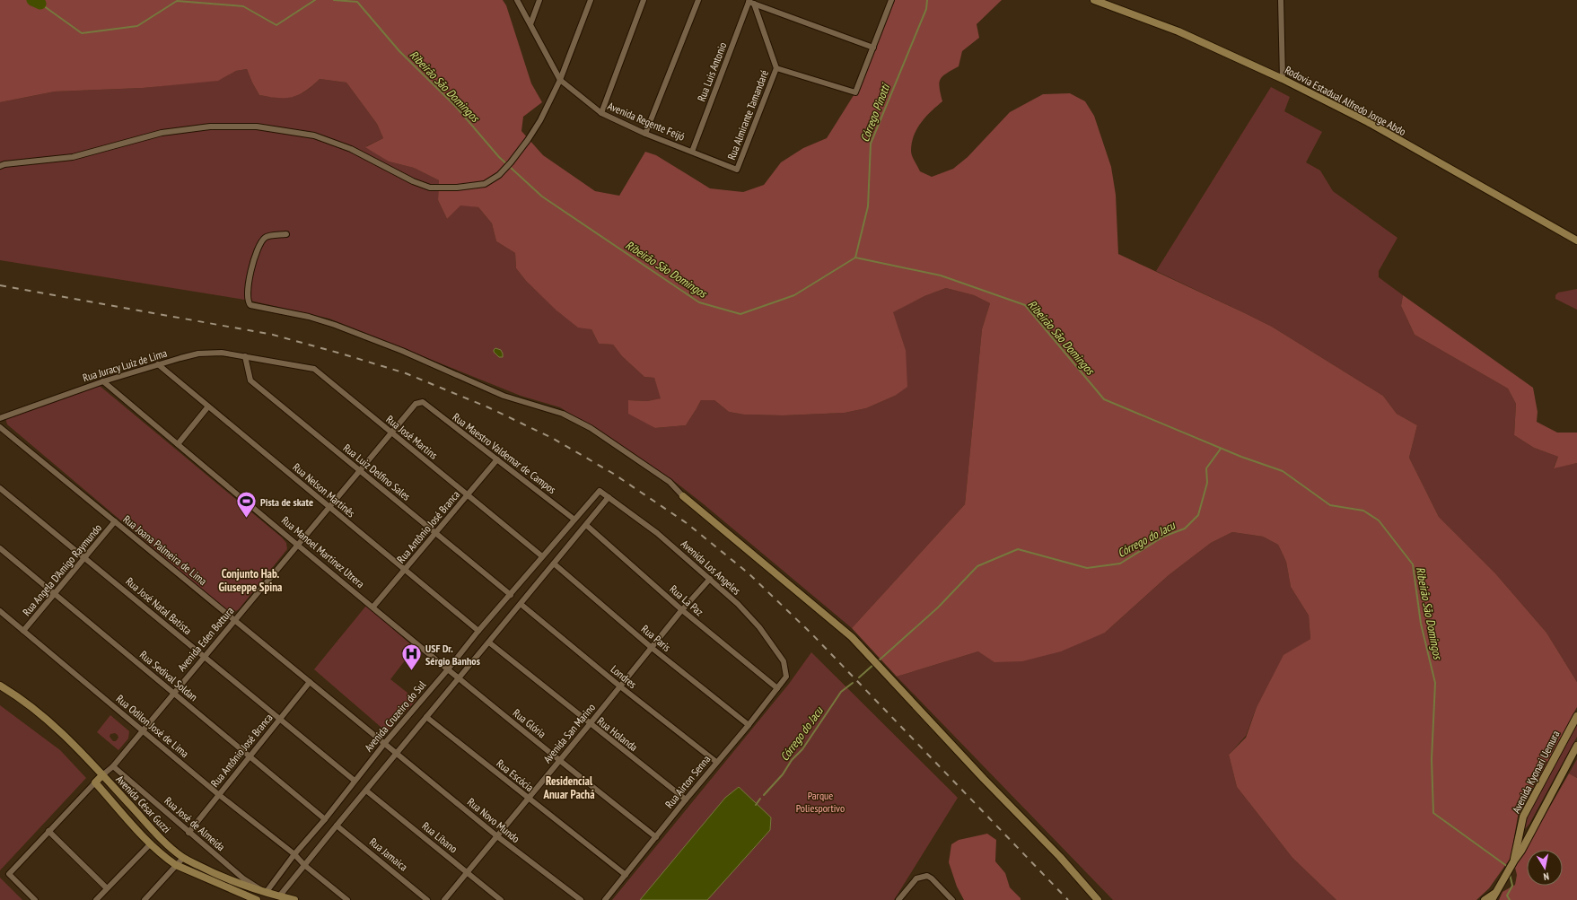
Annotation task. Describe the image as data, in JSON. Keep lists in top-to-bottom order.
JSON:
{
  "streets": {
    "street": [
      "Rua Luis Antonio",
      "Rodovia Estadual Alfredo Jorge Abdo",
      "Rua Almirante Tamandaré",
      "Avenida Regente Feijó",
      "Rua Juracy Luiz de Lima",
      "Rua José Martins",
      "Rua Maestro Valdemar de Campos",
      "Rua Luiz Delfino Sales",
      "Rua Nelson Martinês",
      "Rua Antônio José Branca",
      "Rua Joana Palmeira de Lima",
      "Rua Manoel Martinez Utrera",
      "Avenida Los Angeles",
      "Rua Angela D'Amigo Raymundo",
      "Rua La Paz",
      "Rua José Natal Batista",
      "Rua Paris",
      "Avenida Eden Bottura",
      "Rua Sedival Soldan",
      "Londres",
      "Avenida Cruzeiro do Sul",
      "Rua Glória",
      "Rua Odilon José de Lima",
      "Avenida San Marino",
      "Rua Holanda",
      "Avenida Kyonari Uemura",
      "Rua Escócia",
      "Rua Airton Senna",
      "Avenida César Guzzi",
      "Rua Novo Mundo",
      "Rua José de Almeida",
      "Rua Líbano",
      "Rua Jamaica"
    ]
  },
  "crossings": [
    ["Rua Luis Antonio", "Avenida Regente Feijó"],
    ["Rua Almirante Tamandaré", "Avenida Regente Feijó"],
    ["Rua Juracy Luiz de Lima", "Rua José Martins"],
    ["Rua Juracy Luiz de Lima", "Rua Luiz Delfino Sales"],
    ["Rua Juracy Luiz de Lima", "Rua Nelson Martinês"],
    ["Rua Juracy Luiz de Lima", "Rua Manoel Martinez Utrera"],
    ["Rua José Martins", "Rua Antônio José Branca"],
    ["Rua José Martins", "Avenida Eden Bottura"],
    ["Rua José Martins", "Avenida Cruzeiro do Sul"],
    ["Rua Maestro Valdemar de Campos", "Rua Antônio José Branca"],
    ["Rua Maestro Valdemar de Campos", "Avenida Eden Bottura"],
    ["Rua Maestro Valdemar de Campos", "Avenida Cruzeiro do Sul"],
    ["Rua Luiz Delfino Sales", "Rua Antônio José Branca"],
    ["Rua Luiz Delfino Sales", "Avenida Eden Bottura"],
    ["Rua Luiz Delfino Sales", "Avenida Cruzeiro do Sul"],
    ["Rua Nelson Martinês", "Rua Antônio José Branca"],
    ["Rua Nelson Martinês", "Avenida Eden Bottura"],
    ["Rua Nelson Martinês", "Avenida Cruzeiro do Sul"],
    ["Rua Antônio José Branca", "Rua Joana Palmeira de Lima"],
    ["Rua Antônio José Branca", "Rua Manoel Martinez Utrera"],
    ["Rua Antônio José Branca", "Rua José Natal Batista"],
    ["Rua Antônio José Branca", "Rua Sedival Soldan"],
    ["Rua Antônio José Branca", "Rua Odilon José de Lima"],
    ["Rua Antônio José Branca", "Rua José de Almeida"],
    ["Rua Joana Palmeira de Lima", "Rua Angela D'Amigo Raymundo"],
    ["Rua Joana Palmeira de Lima", "Avenida Eden Bottura"],
    ["Rua Joana Palmeira de Lima", "Avenida Cruzeiro do Sul"],
    ["Rua Joana Palmeira de Lima", "Rua Novo Mundo"],
    ["Rua Manoel Martinez Utrera", "Avenida Eden Bottura"],
    ["Rua Manoel Martinez Utrera", "Avenida Cruzeiro do Sul"],
    ["Rua Manoel Martinez Utrera", "Rua Glória"],
    ["Avenida Los Angeles", "Avenida Cruzeiro do Sul"],
    ["Avenida Los Angeles", "Avenida San Marino"],
    ["Avenida Los Angeles", "Rua Airton Senna"],
    ["Rua Angela D'Amigo Raymundo", "Rua José Natal Batista"],
    ["Rua Angela D'Amigo Raymundo", "Rua Sedival Soldan"],
    ["Rua Angela D'Amigo Raymundo", "Rua Odilon José de Lima"],
    ["Rua La Paz", "Avenida San Marino"],
    ["Rua La Paz", "Rua Airton Senna"],
    ["Rua José Natal Batista", "Avenida Eden Bottura"],
    ["Rua José Natal Batista", "Avenida Cruzeiro do Sul"],
    ["Rua Paris", "Avenida San Marino"],
    ["Rua Paris", "Rua Airton Senna"],
    ["Avenida Eden Bottura", "Rua Sedival Soldan"],
    ["Avenida Eden Bottura", "Rua Odilon José de Lima"],
    ["Avenida Eden Bottura", "Avenida César Guzzi"],
    ["Avenida Eden Bottura", "Rua José de Almeida"],
    ["Rua Sedival Soldan", "Avenida Cruzeiro do Sul"],
    ["Londres", "Avenida San Marino"],
    ["Londres", "Rua Airton Senna"],
    ["Avenida Cruzeiro do Sul", "Rua Glória"],
    ["Avenida Cruzeiro do Sul", "Rua Odilon José de Lima"],
    ["Avenida Cruzeiro do Sul", "Avenida César Guzzi"],
    ["Avenida Cruzeiro do Sul", "Rua Novo Mundo"],
    ["Avenida Cruzeiro do Sul", "Rua José de Almeida"],
    ["Rua Glória", "Avenida San Marino"],
    ["Rua Glória", "Rua Airton Senna"],
    ["Avenida San Marino", "Rua Holanda"],
    ["Avenida San Marino", "Rua Escócia"],
    ["Avenida San Marino", "Rua Novo Mundo"],
    ["Avenida San Marino", "Rua Líbano"],
    ["Rua Holanda", "Rua Airton Senna"],
    ["Rua Escócia", "Rua Airton Senna"],
    ["Avenida César Guzzi", "Rua José de Almeida"]
  ],
  "districts": ["Conjunto Hab. Giuseppe Spina", "Residencial Anuar Pachá"],
  "water": ["Ribeirão São Domingos", "Córrego Pinotti", "Córrego do Jacu"],
  "parks": ["Parque Poliesportivo"],
  "places": {
    "sports": ["Pista de skate"],
    "hospital": ["USF Dr. Sérgio Banhos"]
  },
  "north": "bottom"
}
